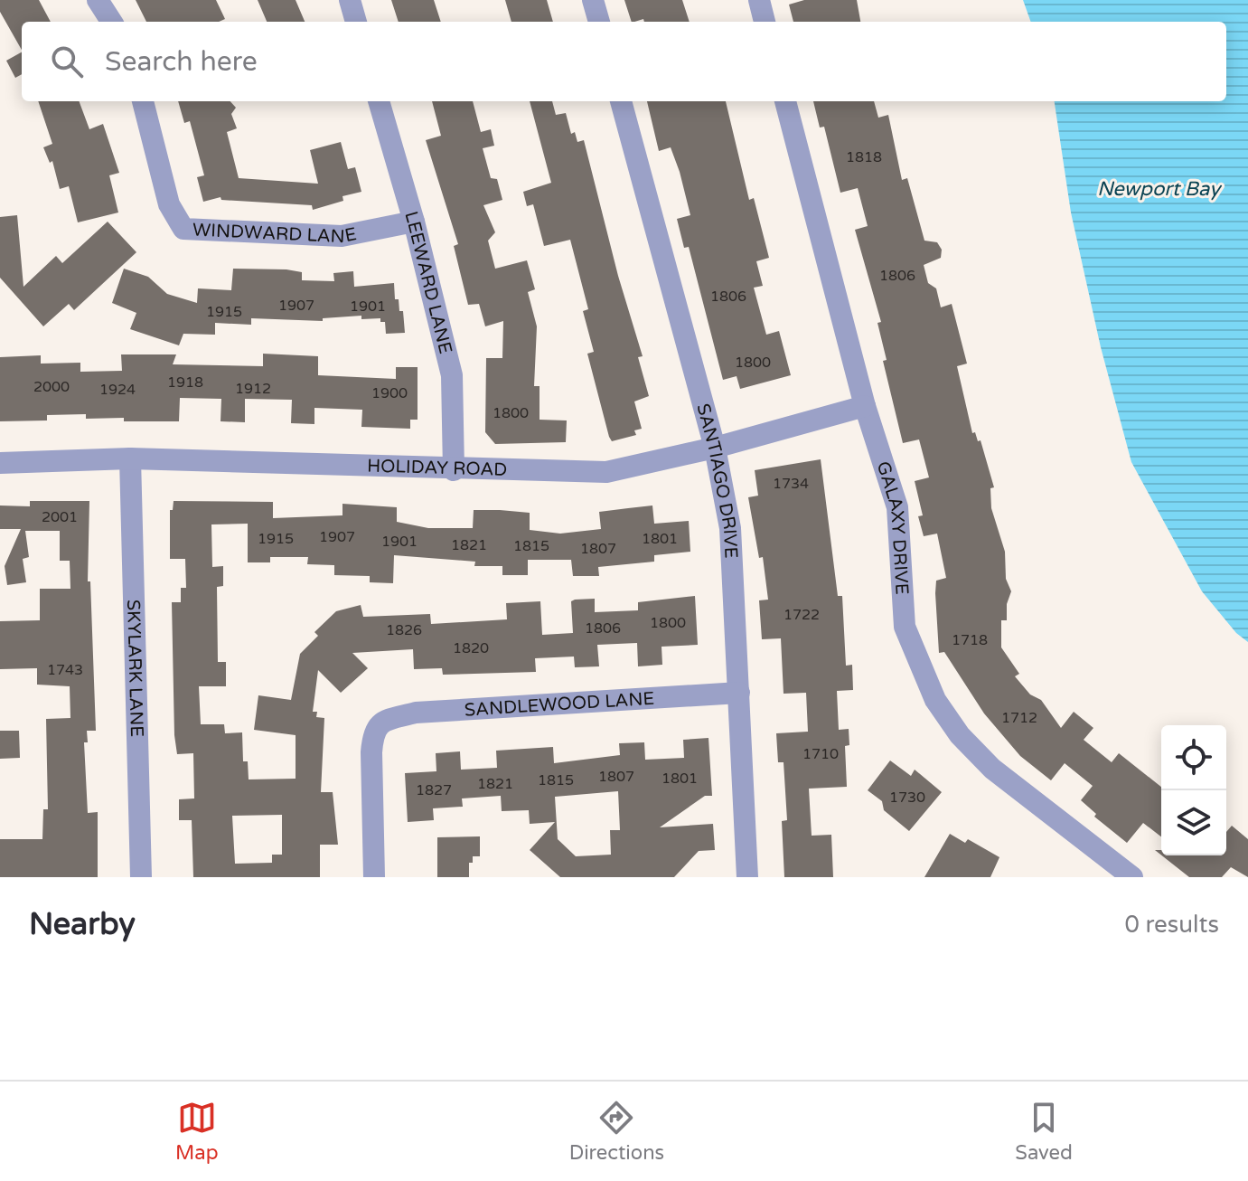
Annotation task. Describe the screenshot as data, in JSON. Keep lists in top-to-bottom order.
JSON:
{
  "streets": {
    "street": [
      "WINDWARD LANE",
      "LEEWARD LANE",
      "HOLIDAY ROAD",
      "SANTIAGO DRIVE",
      "GALAXY DRIVE",
      "SKYLARK LANE",
      "SANDLEWOOD LANE"
    ]
  },
  "crossings": [
    ["WINDWARD LANE", "LEEWARD LANE"],
    ["LEEWARD LANE", "HOLIDAY ROAD"],
    ["HOLIDAY ROAD", "SANTIAGO DRIVE"],
    ["HOLIDAY ROAD", "GALAXY DRIVE"],
    ["HOLIDAY ROAD", "SKYLARK LANE"],
    ["SANTIAGO DRIVE", "SANDLEWOOD LANE"]
  ],
  "water": ["Newport Bay"],
  "house_numbers": [
    "1818",
    "1806",
    "1806",
    "1907",
    "1901",
    "1915",
    "1800",
    "1918",
    "2000",
    "1912",
    "1924",
    "1900",
    "1800",
    "1734",
    "2001",
    "1907",
    "1915",
    "1801",
    "1901",
    "1821",
    "1815",
    "1807",
    "1722",
    "1800",
    "1806",
    "1826",
    "1718",
    "1820",
    "1743",
    "1712",
    "1710",
    "1807",
    "1801",
    "1815",
    "1821",
    "1827",
    "1730"
  ],
  "page": {
    "search": "Search here",
    "heading": ["Nearby", "0 results"],
    "nav": ["Map", "Directions", "Saved"]
  }
}
